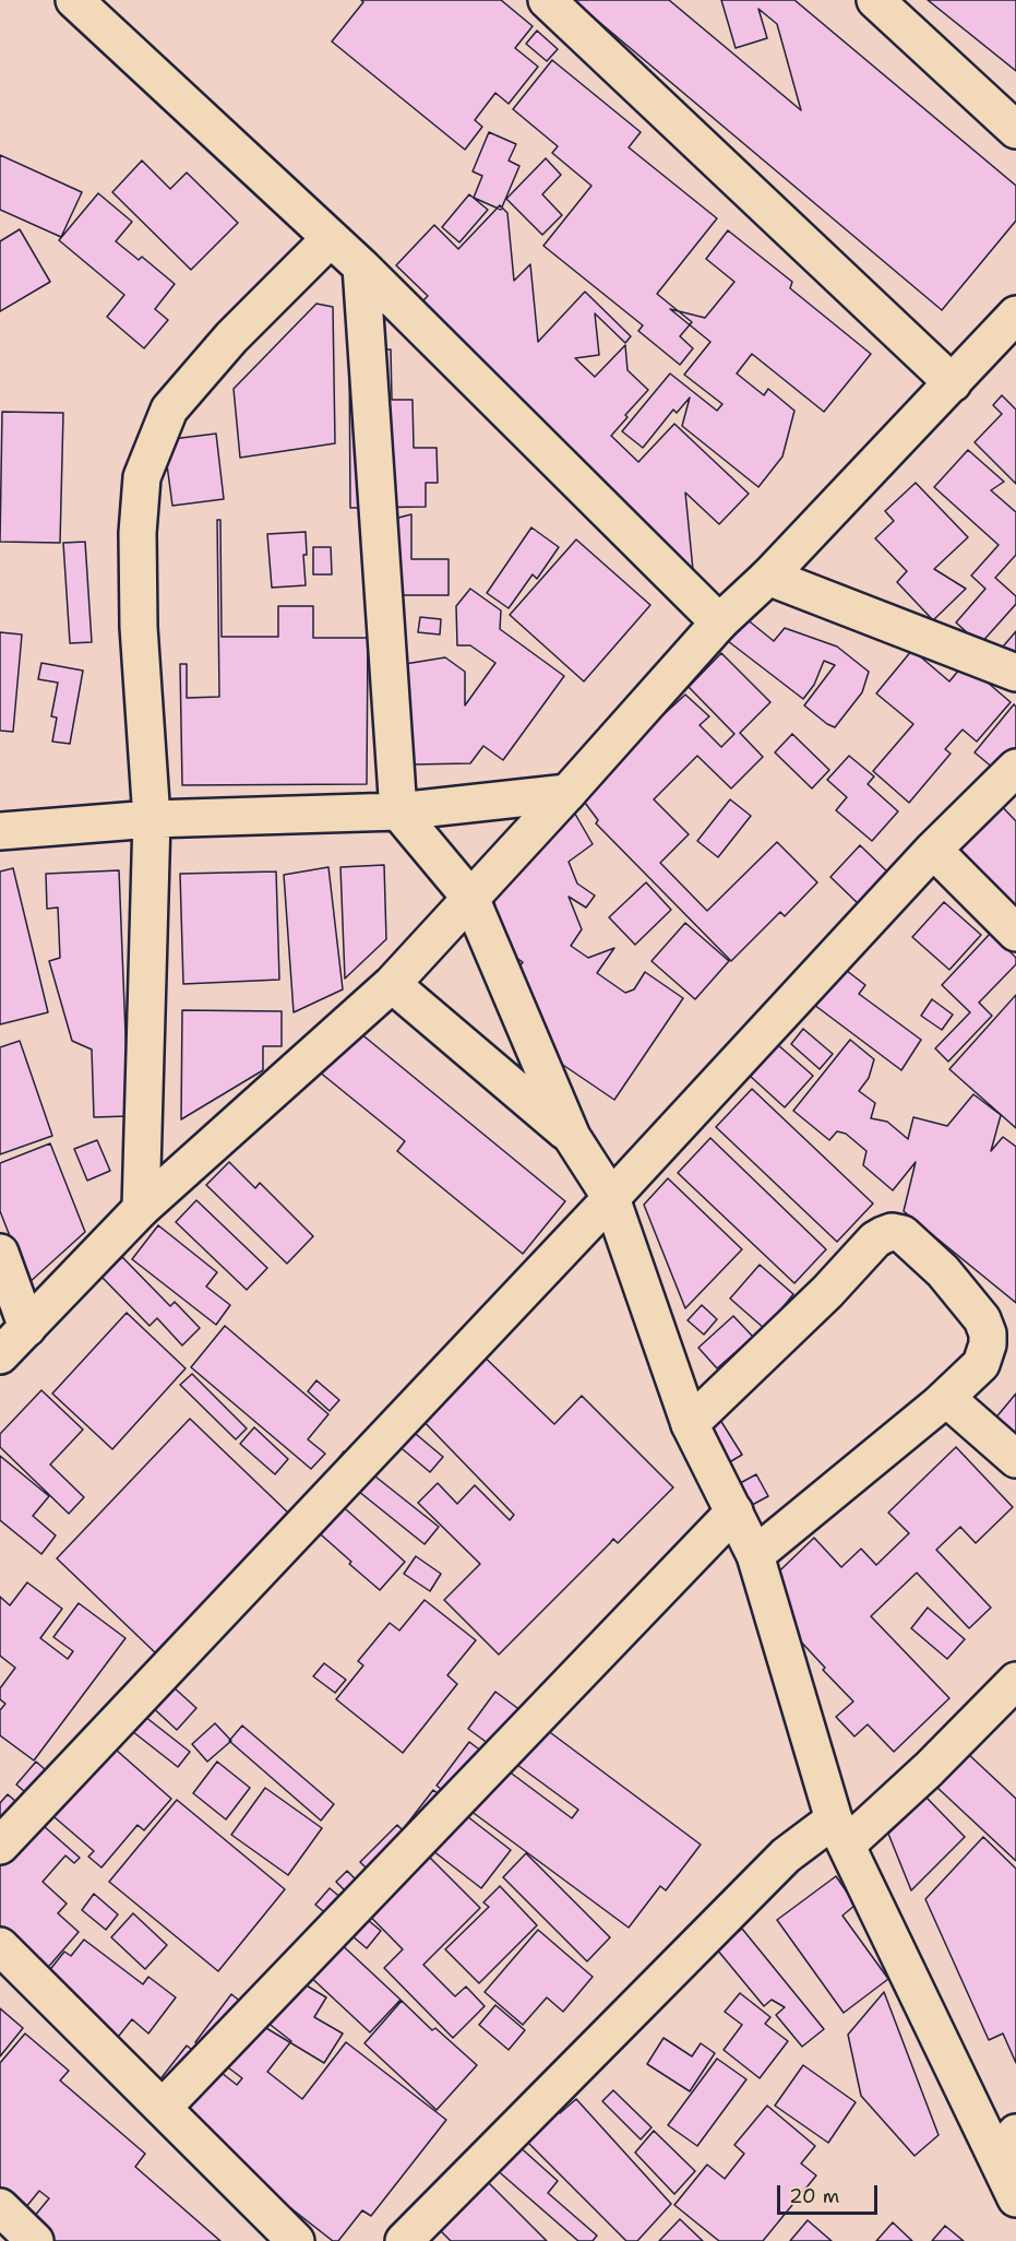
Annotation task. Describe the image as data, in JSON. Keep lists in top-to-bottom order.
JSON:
{
  "scale_bar": "20 m"
}
